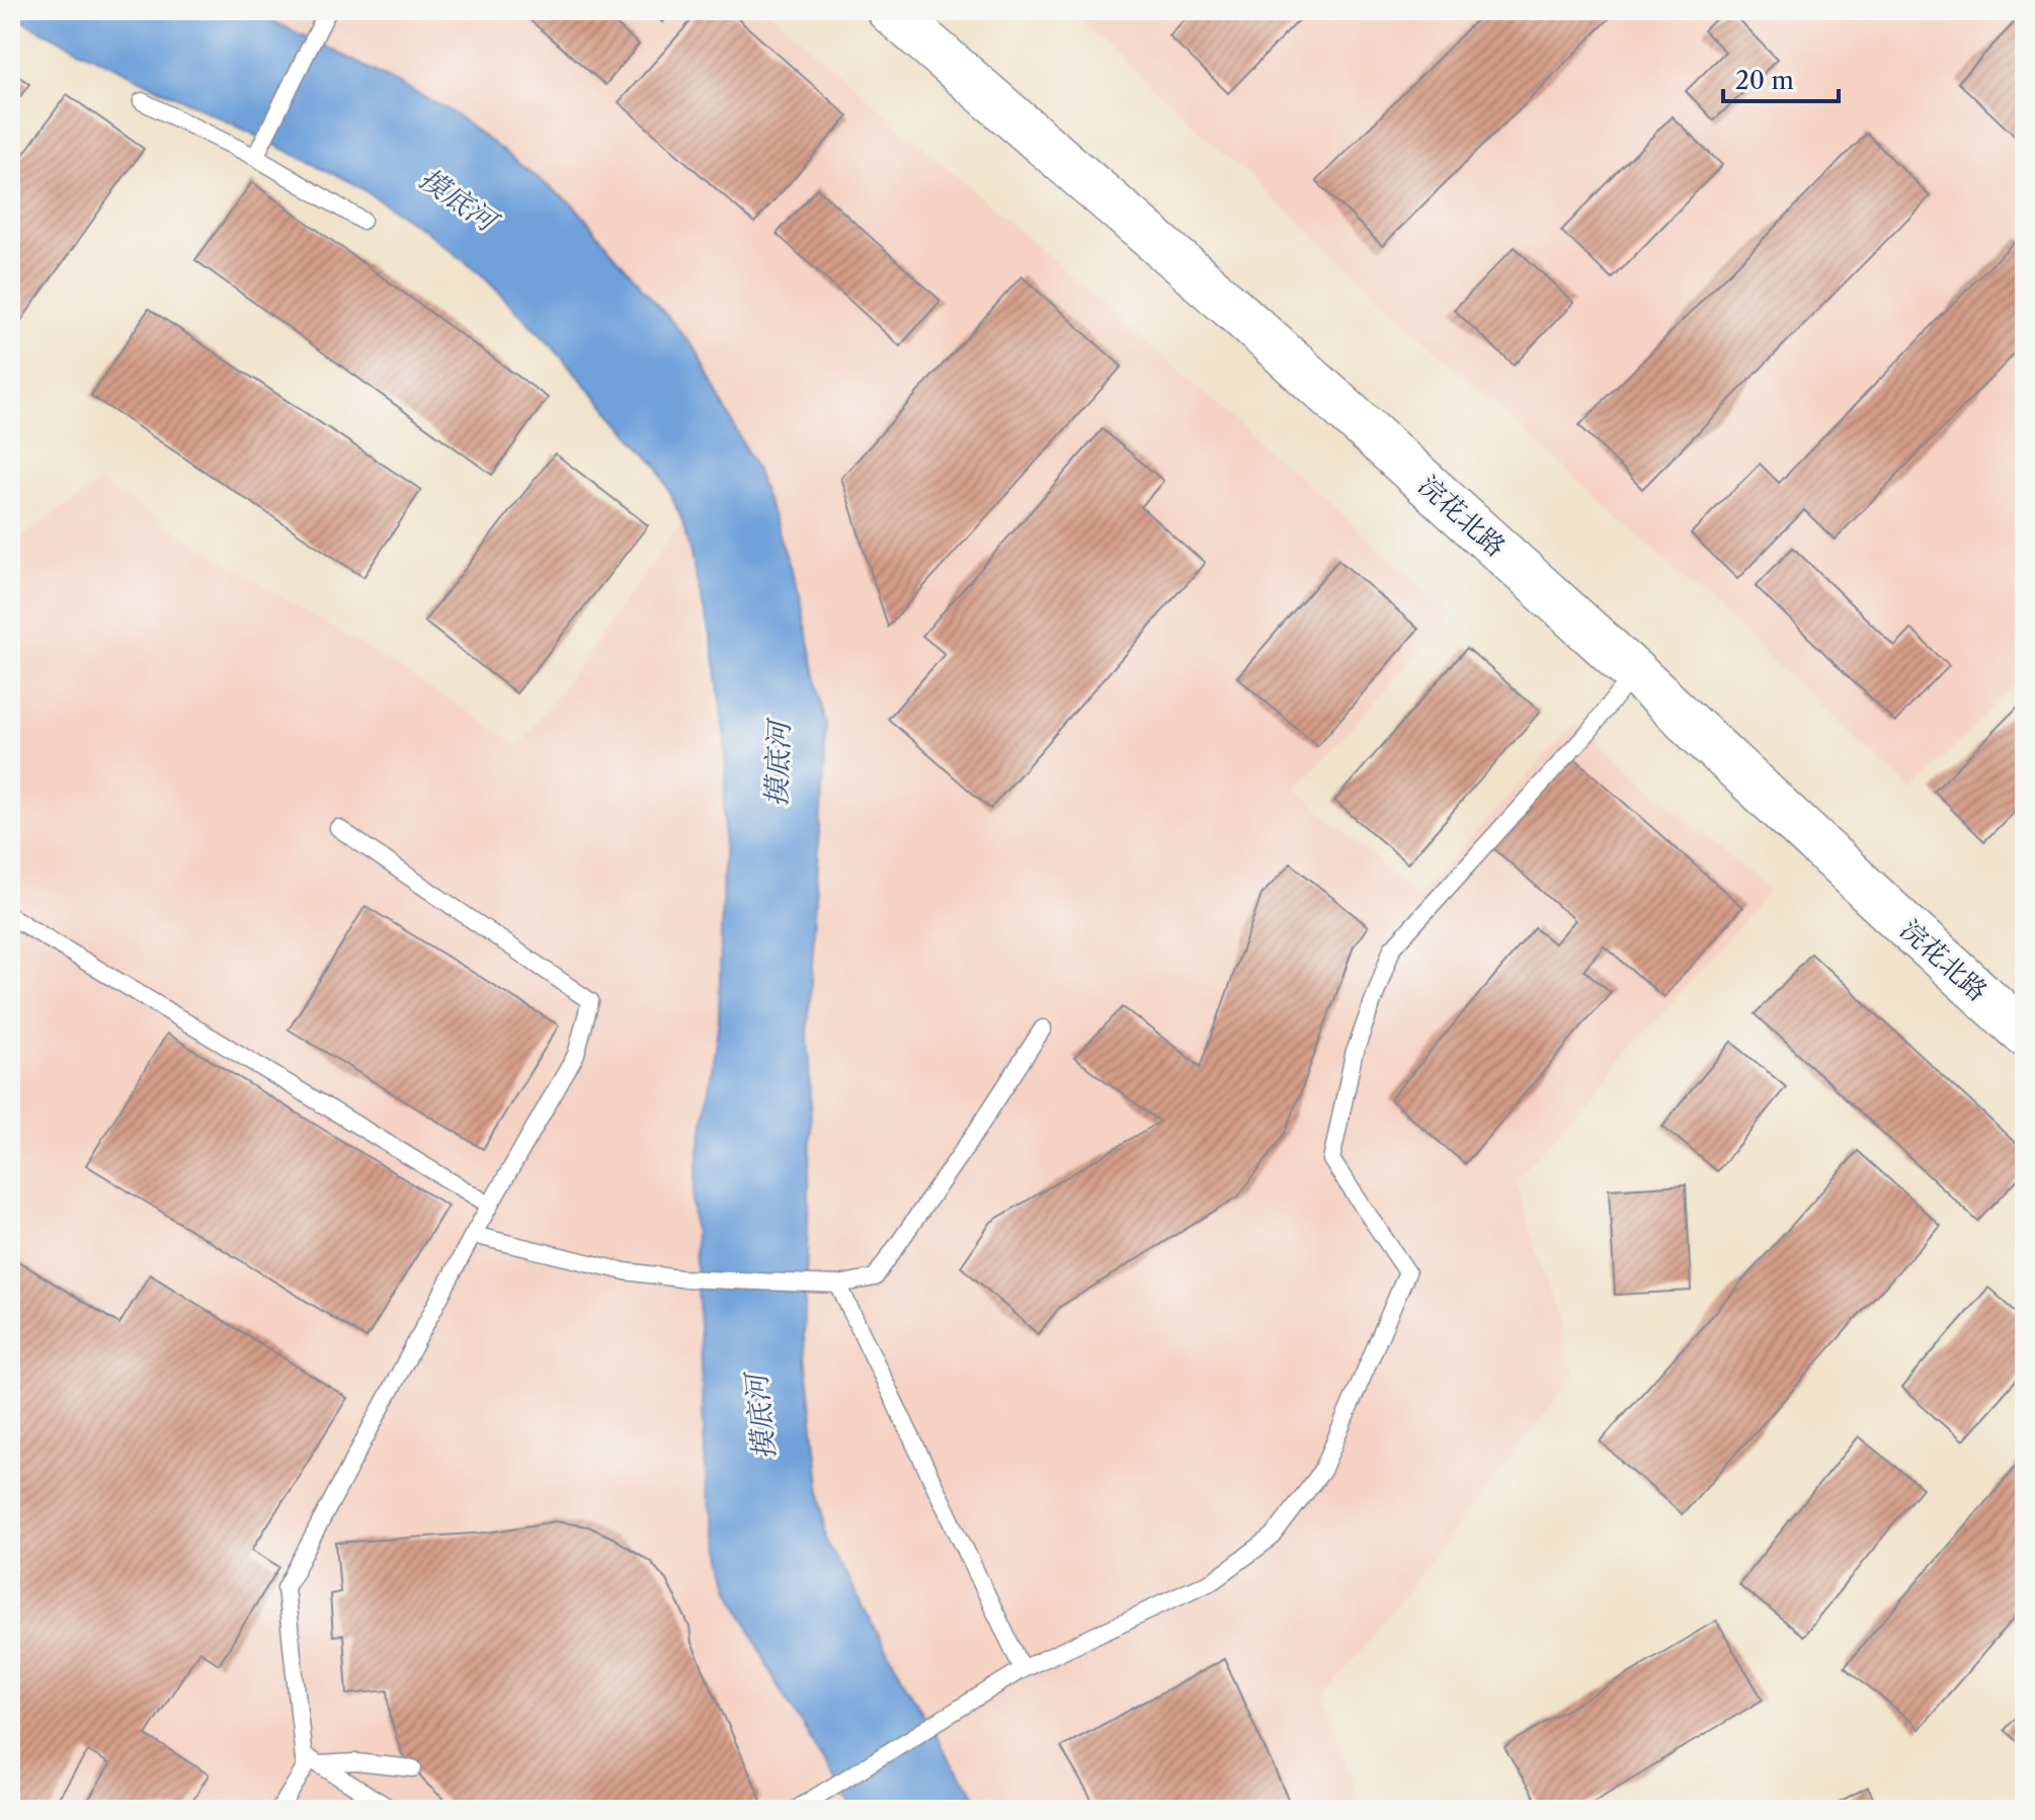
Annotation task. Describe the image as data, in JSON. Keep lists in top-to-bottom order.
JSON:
{
  "streets": {
    "street": ["浣花北路"]
  },
  "water": ["摸底河"],
  "scale_bar": "20 m"
}
